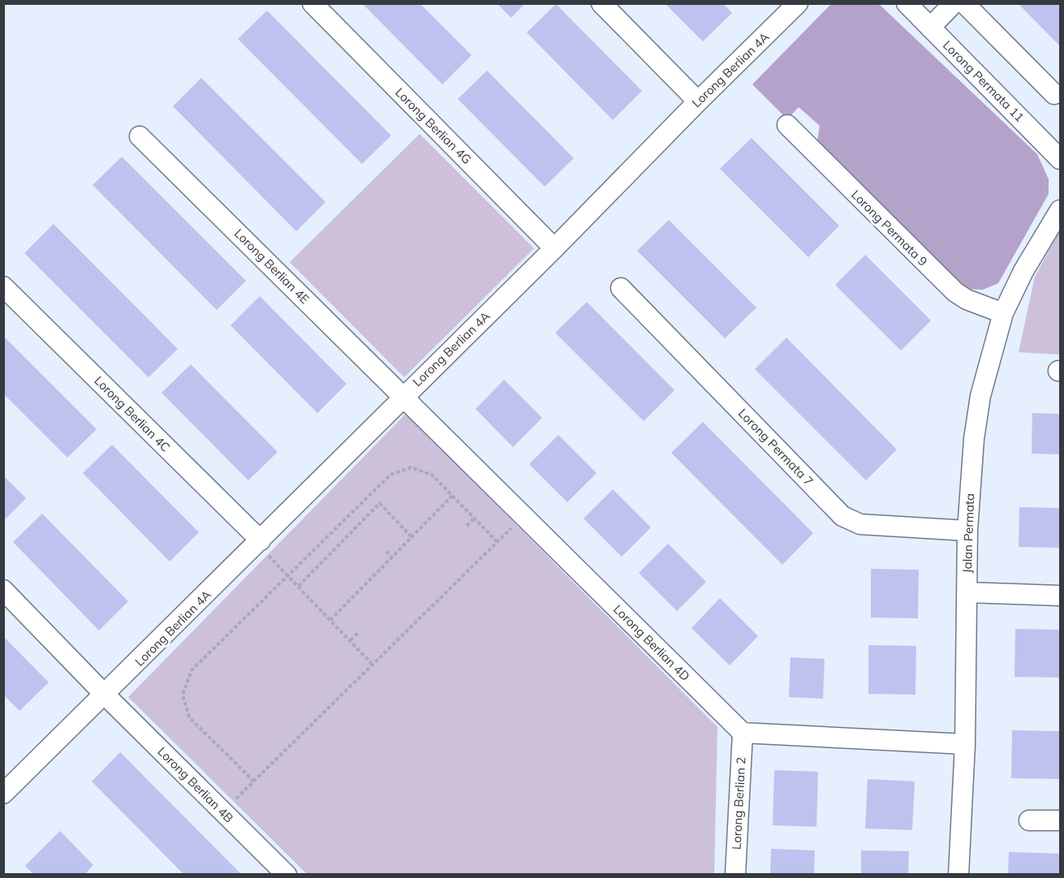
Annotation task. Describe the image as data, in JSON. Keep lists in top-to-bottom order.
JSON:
{
  "streets": {
    "street": [
      "Lorong Berlian 4A",
      "Lorong Permata 11",
      "Lorong Berlian 4G",
      "Lorong Permata 9",
      "Lorong Berlian 4E",
      "Lorong Berlian 4C",
      "Lorong Permata 7",
      "Jalan Permata",
      "Lorong Berlian 4D",
      "Lorong Berlian 4B",
      "Lorong Berlian 2"
    ]
  },
  "crossings": [
    ["Lorong Berlian 4A", "Lorong Berlian 4G"],
    ["Lorong Berlian 4A", "Lorong Berlian 4E"],
    ["Lorong Berlian 4A", "Lorong Berlian 4C"],
    ["Lorong Berlian 4A", "Lorong Berlian 4D"],
    ["Lorong Berlian 4A", "Lorong Berlian 4B"],
    ["Lorong Permata 9", "Jalan Permata"],
    ["Lorong Berlian 4E", "Lorong Berlian 4D"],
    ["Lorong Permata 7", "Jalan Permata"],
    ["Lorong Berlian 4D", "Lorong Berlian 2"]
  ]
}
